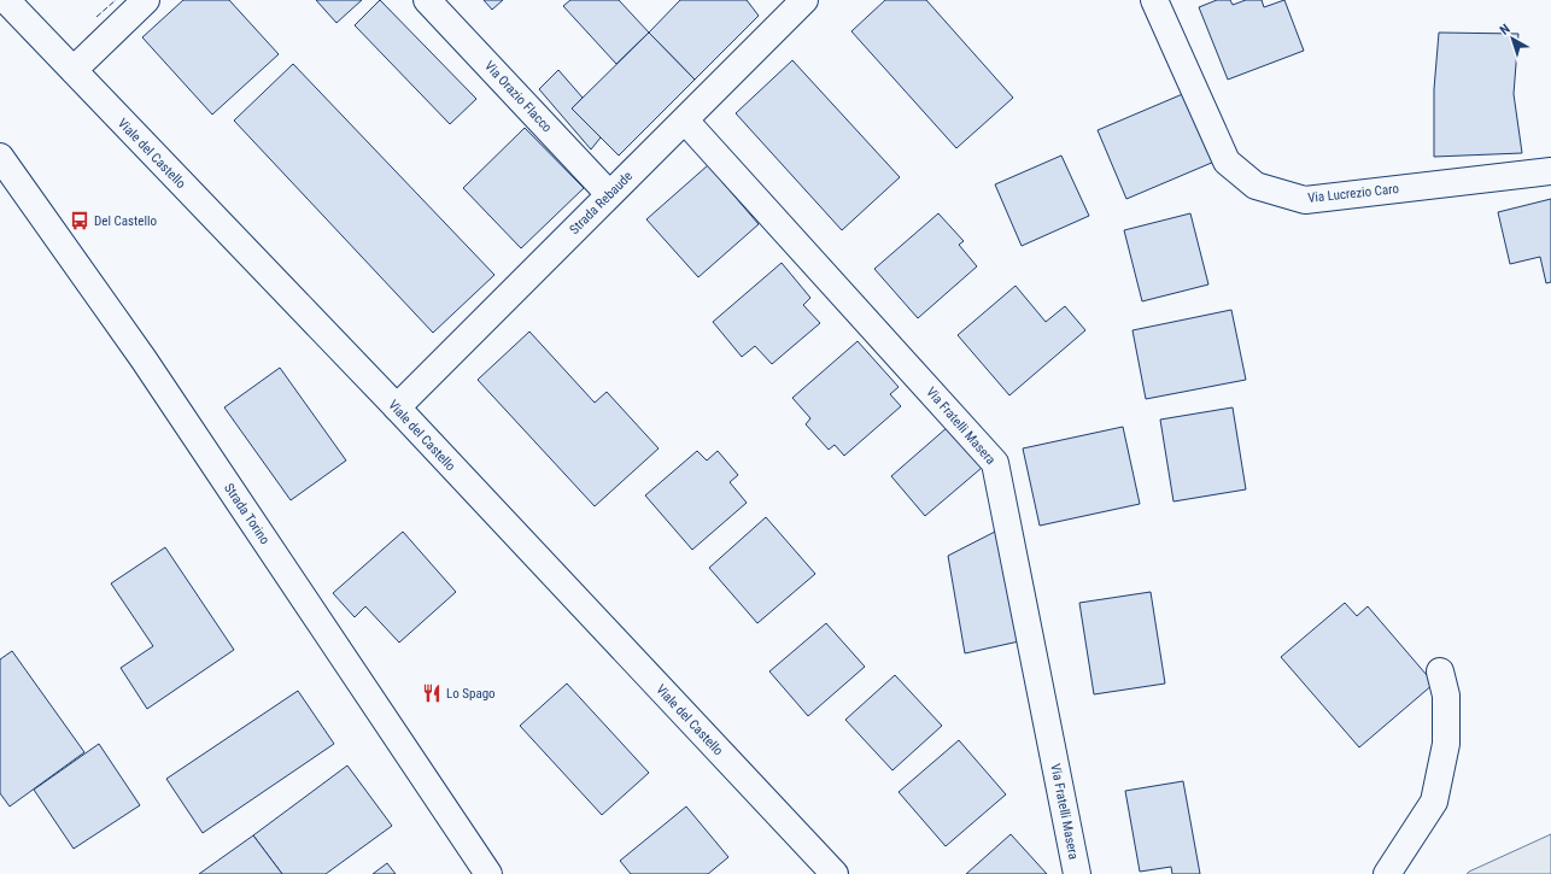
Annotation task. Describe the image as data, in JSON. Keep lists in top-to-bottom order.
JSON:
{
  "streets": {
    "street": [
      "Via Orazio Flacco",
      "Viale del Castello",
      "Via Lucrezio Caro",
      "Strada Rebaude",
      "Via Fratelli Masera",
      "Strada Torino"
    ]
  },
  "crossings": [
    ["Via Orazio Flacco", "Strada Rebaude"],
    ["Viale del Castello", "Strada Rebaude"],
    ["Strada Rebaude", "Via Fratelli Masera"]
  ],
  "places": {
    "bus stop": ["Del Castello"],
    "restaurant": ["Lo Spago"]
  },
  "north": "top left"
}
